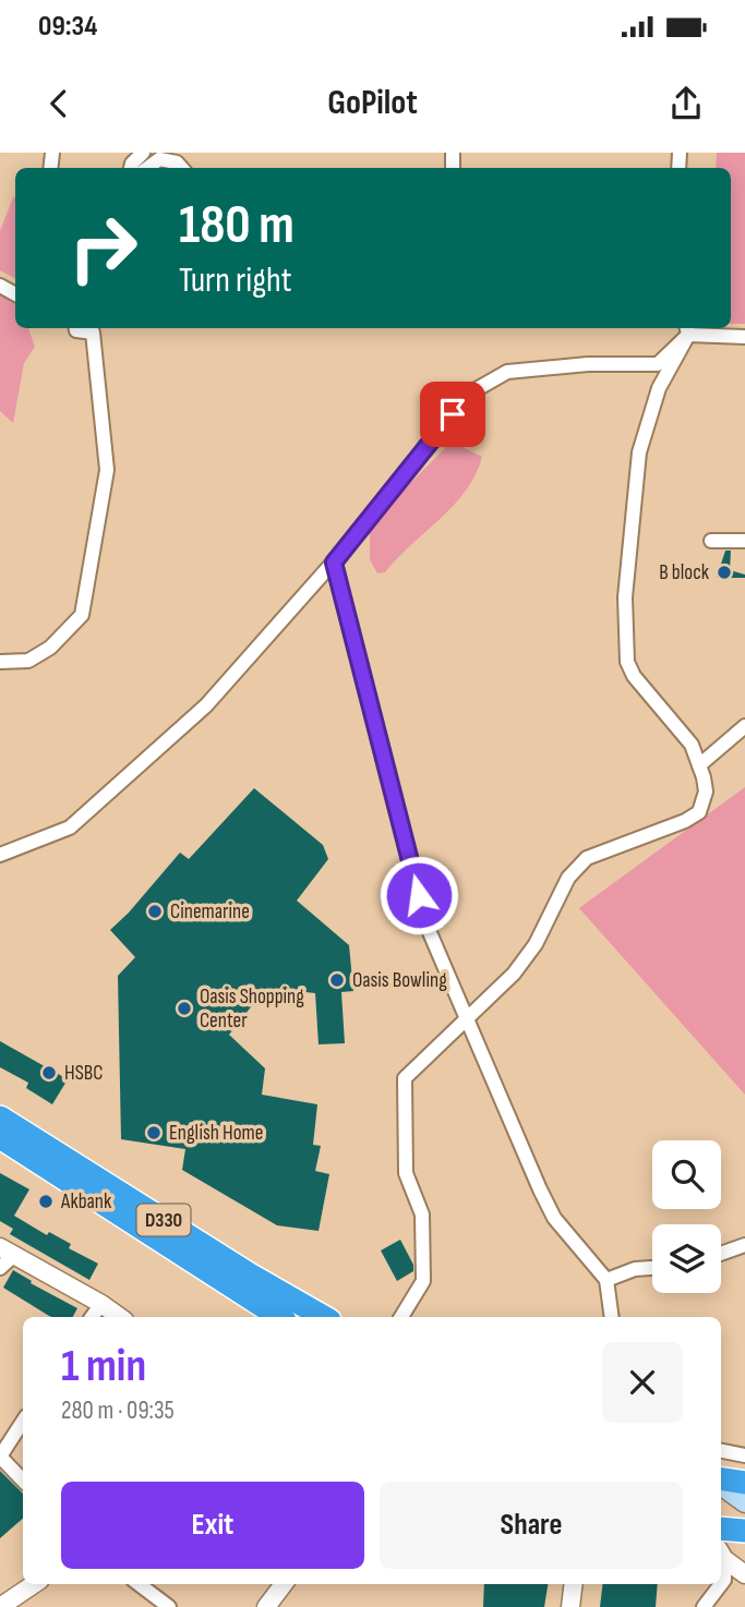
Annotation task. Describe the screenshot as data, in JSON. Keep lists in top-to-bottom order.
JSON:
{
  "streets": {
    "highway": ["D330"]
  },
  "places": [
    "B block",
    "Cinemarine",
    "Oasis Bowling",
    "Oasis Shopping Center",
    "HSBC",
    "English Home",
    "Akbank"
  ],
  "page": {
    "status": "09:34",
    "header": "GoPilot",
    "turn": ["180 m", "Turn right"],
    "heading": ["1 min", "280 m · 09:35"],
    "buttons": ["Exit", "Share"]
  }
}
